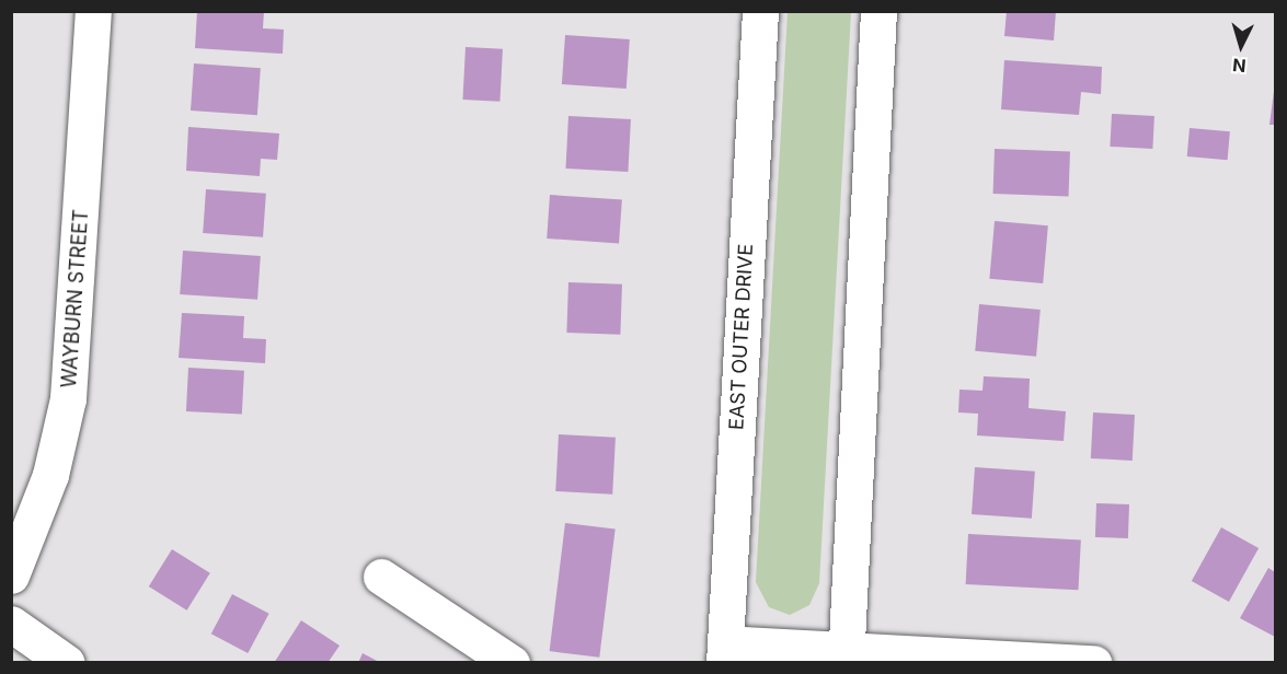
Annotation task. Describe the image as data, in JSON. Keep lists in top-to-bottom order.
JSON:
{
  "streets": {
    "street": ["WAYBURN STREET", "EAST OUTER DRIVE"]
  },
  "north": "bottom"
}
